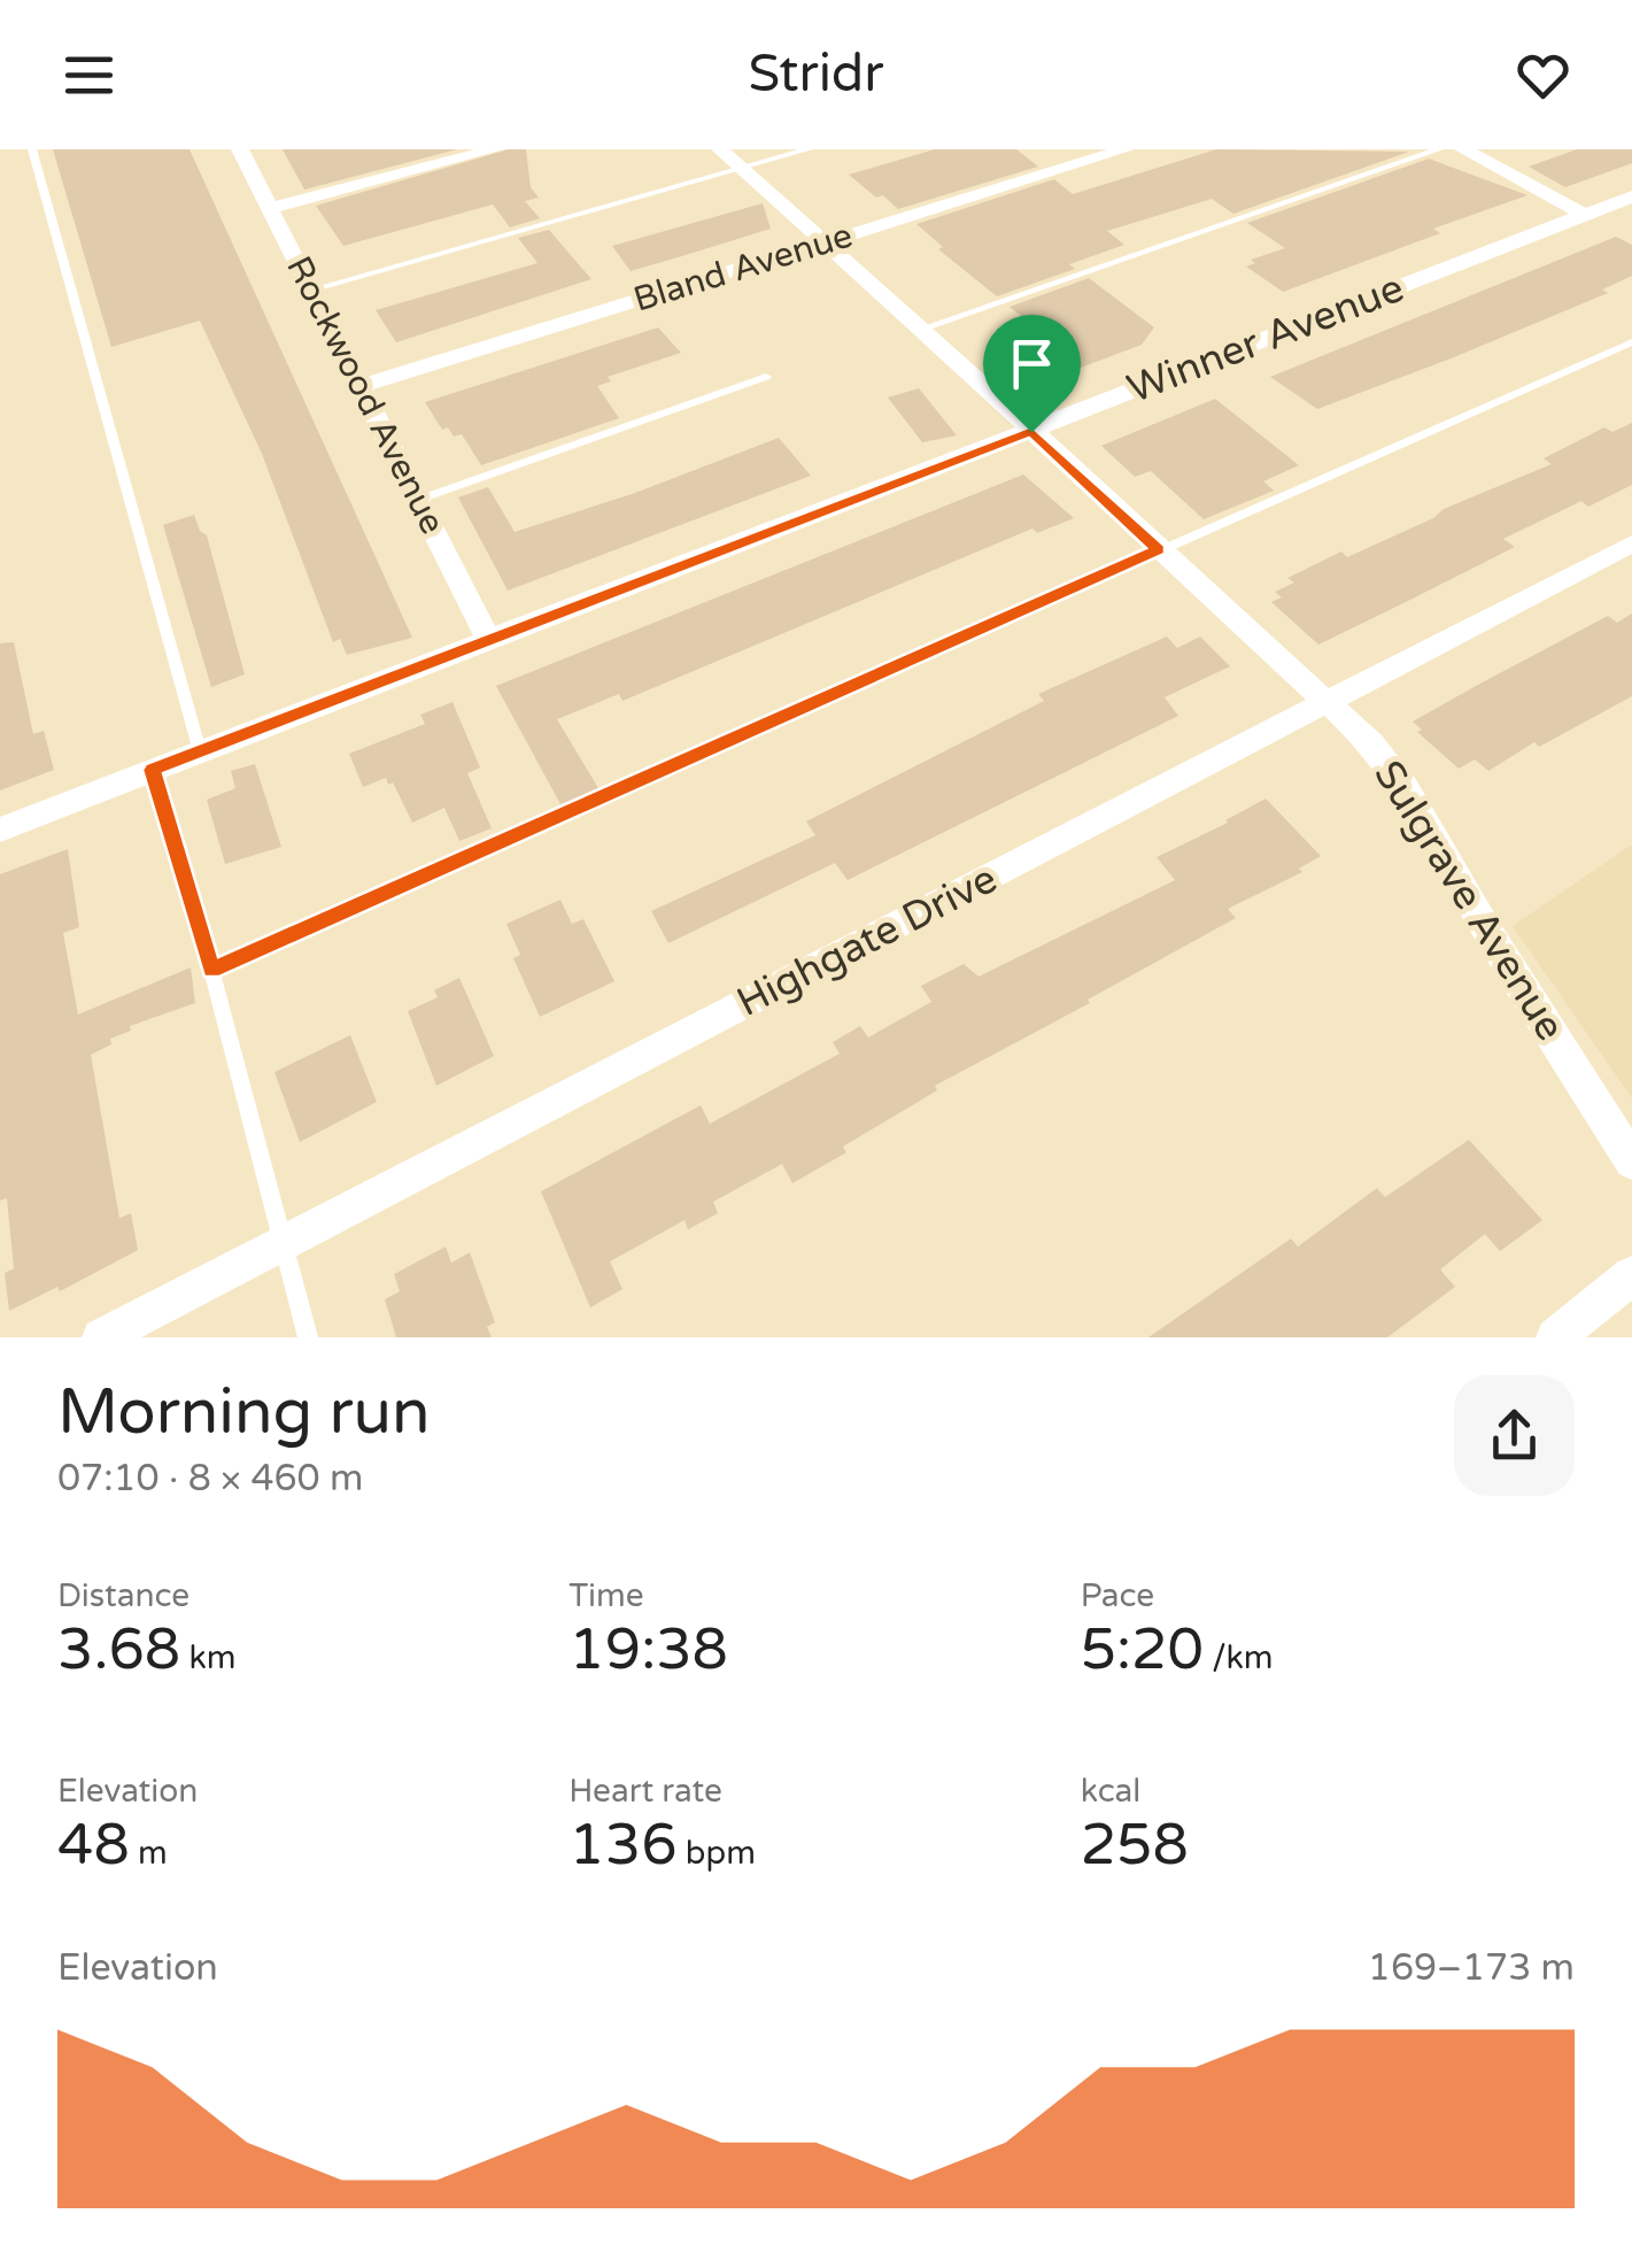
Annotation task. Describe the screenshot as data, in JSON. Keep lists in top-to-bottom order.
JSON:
{
  "streets": {
    "street": [
      "Bland Avenue",
      "Winner Avenue",
      "Rockwood Avenue",
      "Sulgrave Avenue",
      "Highgate Drive"
    ]
  },
  "crossings": [
    ["Bland Avenue", "Rockwood Avenue"],
    ["Bland Avenue", "Sulgrave Avenue"],
    ["Winner Avenue", "Rockwood Avenue"],
    ["Winner Avenue", "Sulgrave Avenue"],
    ["Sulgrave Avenue", "Highgate Drive"]
  ],
  "page": {
    "header": "Stridr",
    "heading": ["Morning run", "07:10 · 8 × 460 m"],
    "stats": [
      ["Distance", "3.68 km"],
      ["Time", "19:38"],
      ["Pace", "5:20 /km"],
      ["Elevation", "48 m"],
      ["Heart rate", "136 bpm"],
      ["kcal", "258"]
    ],
    "chart": ["Elevation", "169–173 m"]
  }
}
